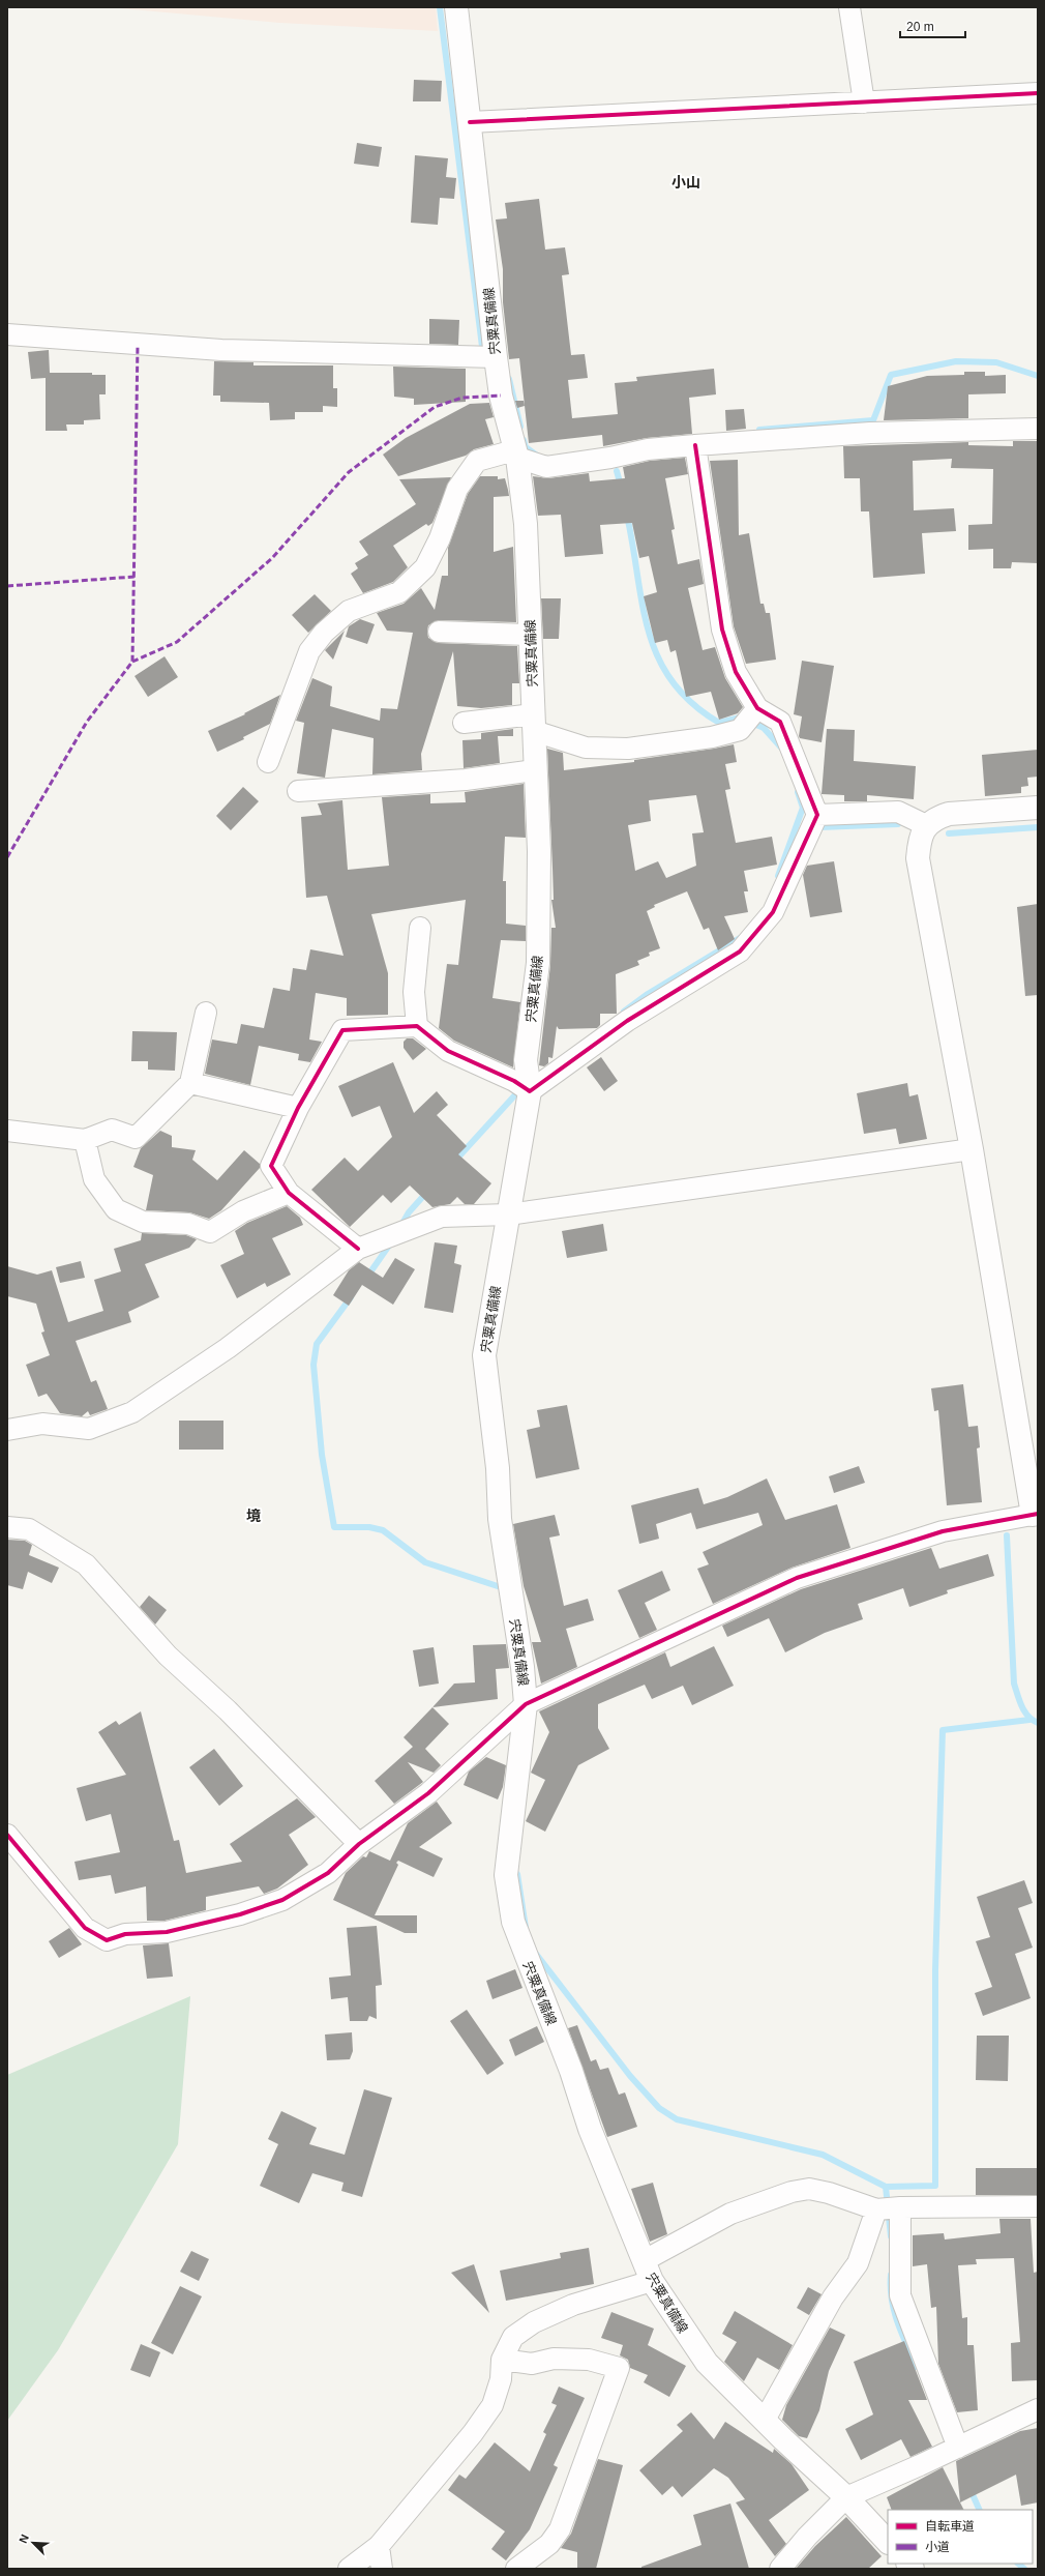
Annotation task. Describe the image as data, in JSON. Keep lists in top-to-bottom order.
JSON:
{
  "streets": {
    "main road": ["宍粟真備線"]
  },
  "districts": ["小山", "境"],
  "legend": ["自転車道", "小道"],
  "scale_bar": "20 m",
  "north": "top left"
}
